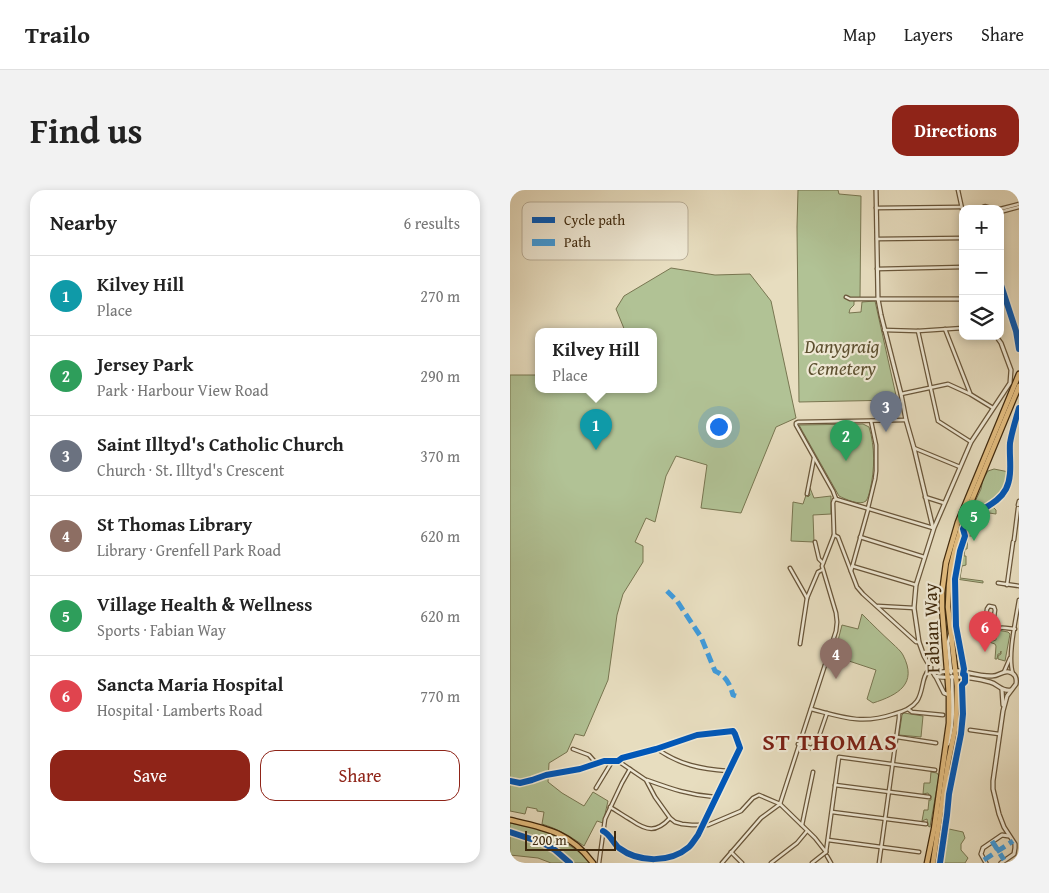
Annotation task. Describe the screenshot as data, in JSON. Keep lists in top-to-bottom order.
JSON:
{
  "streets": {
    "main road": ["Fabian Way"]
  },
  "districts": ["ST THOMAS"],
  "parks": ["Danygraig Cemetery"],
  "legend": ["Cycle path", "Path"],
  "scale_bar": "200 m",
  "page": {
    "header": "Trailo",
    "nav": ["Map", "Layers", "Share"],
    "title": "Find us",
    "buttons": [
      "Directions",
      ["Save", "Share"]
    ],
    "heading": ["Nearby", "6 results"],
    "map_buttons": ["+", "−"],
    "list": [
      {
        "mark": "1",
        "name": "Kilvey Hill",
        "note": "Place",
        "value": "270 m"
      },
      {
        "mark": "2",
        "name": "Jersey Park",
        "note": "Park · Harbour View Road",
        "value": "290 m"
      },
      {
        "mark": "3",
        "name": "Saint Illtyd's Catholic Church",
        "note": "Church · St. Illtyd's Crescent",
        "value": "370 m"
      },
      {
        "mark": "4",
        "name": "St Thomas Library",
        "note": "Library · Grenfell Park Road",
        "value": "620 m"
      },
      {
        "mark": "5",
        "name": "Village Health & Wellness",
        "note": "Sports · Fabian Way",
        "value": "620 m"
      },
      {
        "mark": "6",
        "name": "Sancta Maria Hospital",
        "note": "Hospital · Lamberts Road",
        "value": "770 m"
      }
    ],
    "popup": ["Kilvey Hill", "Place"],
    "pins": [
      "3",
      "1",
      "2",
      "5",
      "6",
      "4"
    ],
    "scale": "200 m"
  }
}
